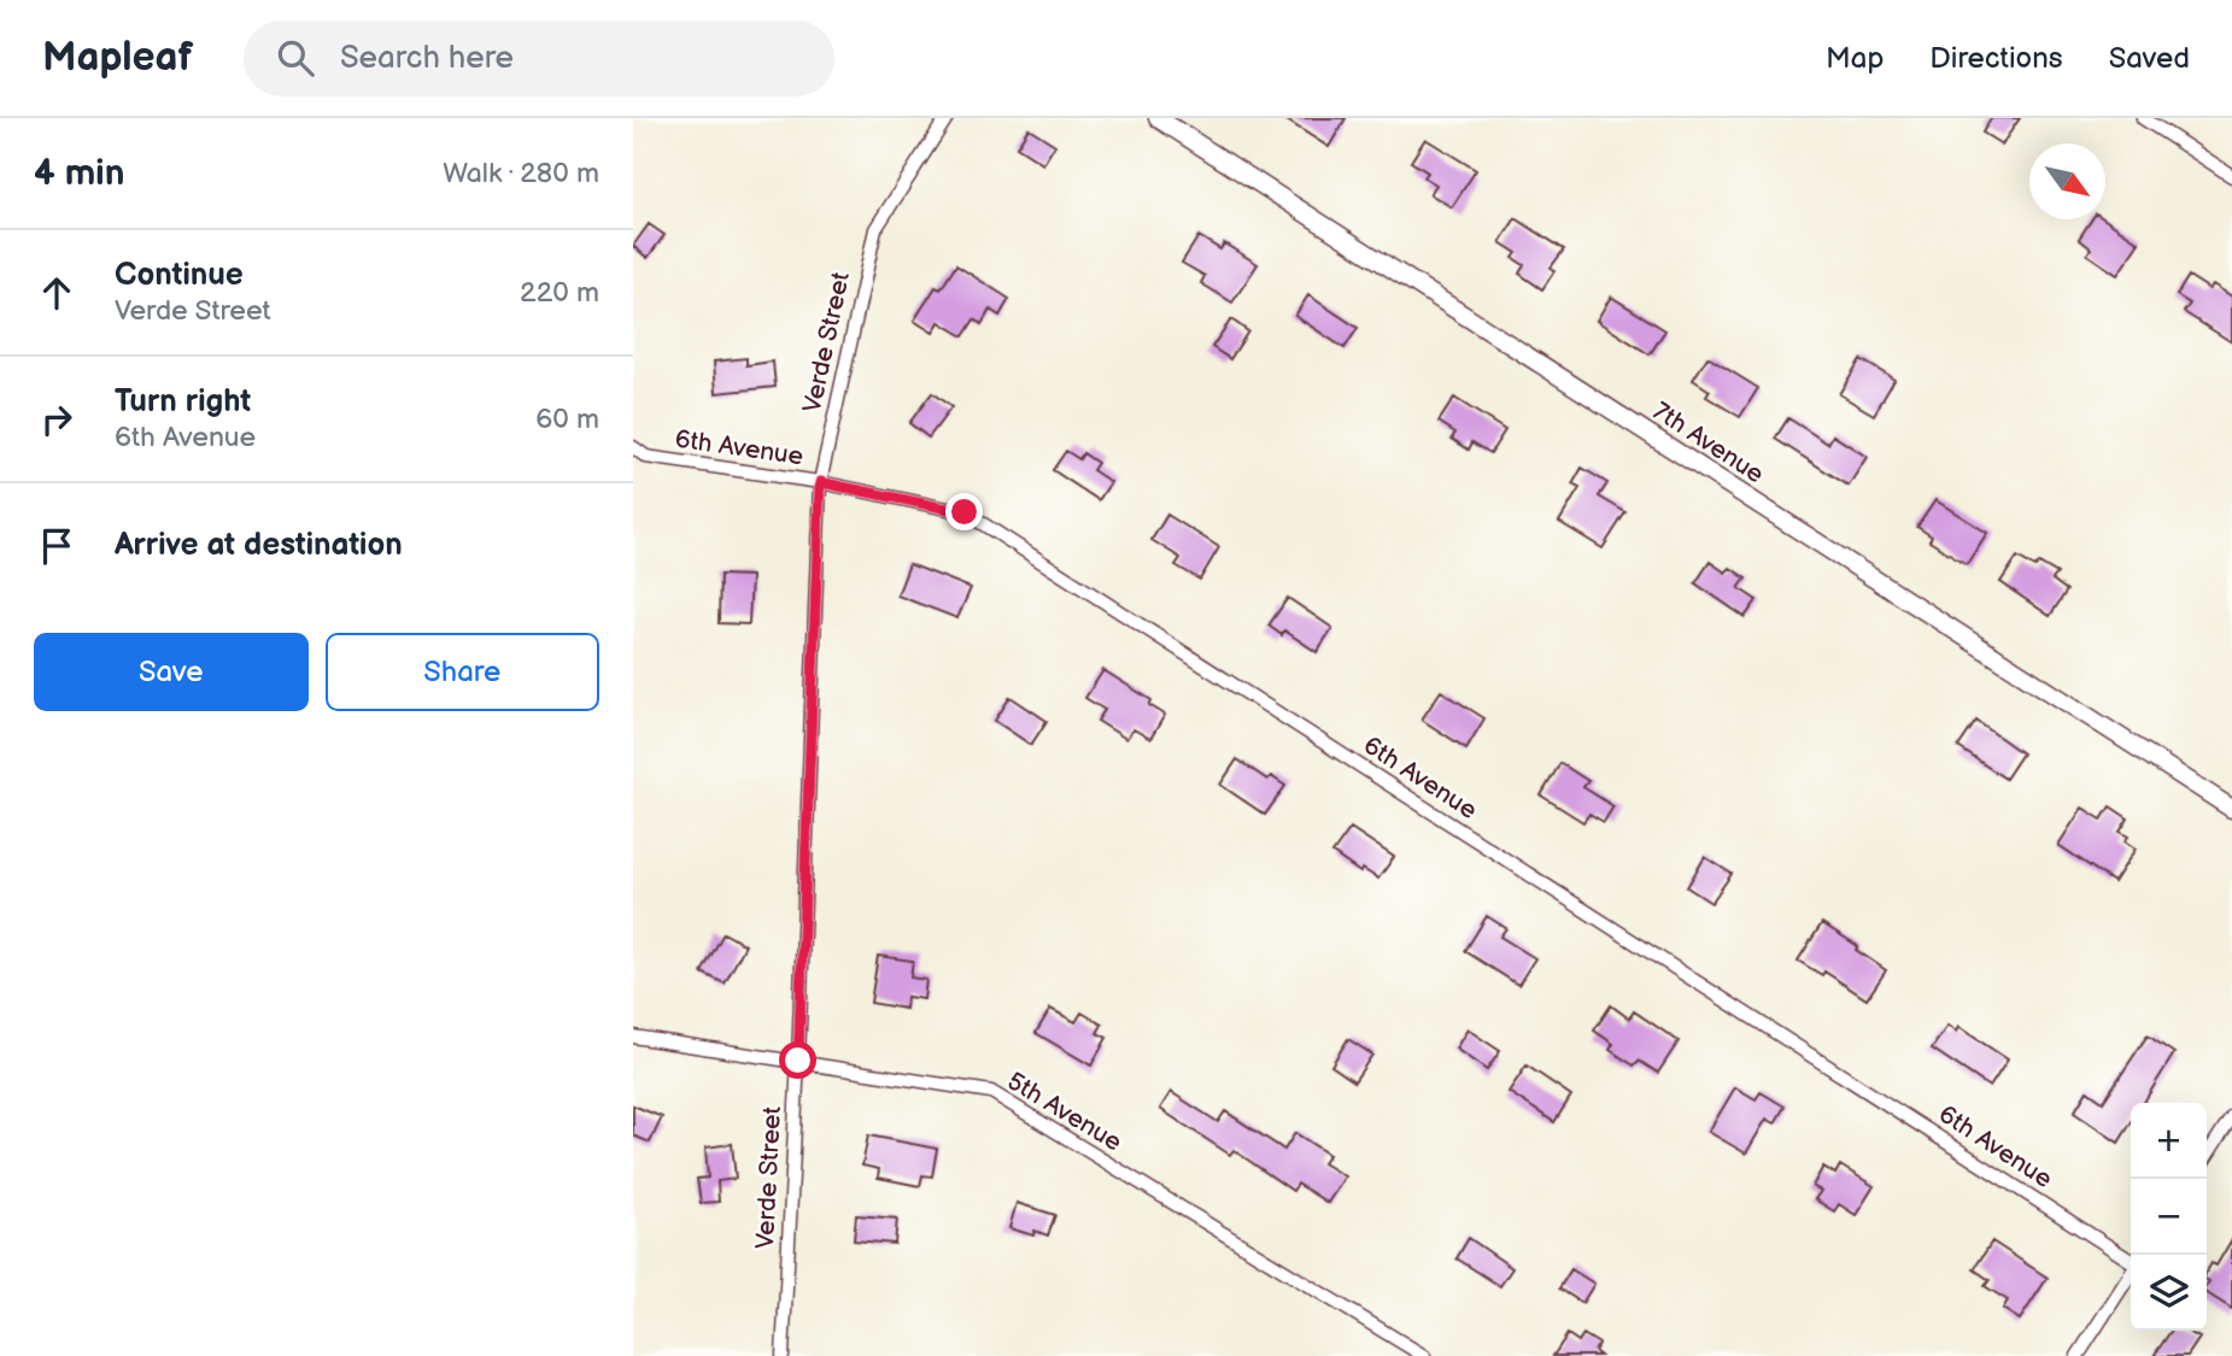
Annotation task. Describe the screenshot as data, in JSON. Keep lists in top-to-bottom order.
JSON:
{
  "streets": {
    "street": [
      "Verde Street",
      "7th Avenue",
      "6th Avenue",
      "5th Avenue"
    ]
  },
  "crossings": [
    ["Verde Street", "6th Avenue"],
    ["Verde Street", "5th Avenue"]
  ],
  "north": "bottom right",
  "page": {
    "header": "Mapleaf",
    "search": "Search here",
    "nav": ["Map", "Directions", "Saved"],
    "heading": ["4 min", "Walk · 280 m"],
    "list": [
      ["Continue", "Verde Street", "220 m"],
      ["Turn right", "6th Avenue", "60 m"],
      "Arrive at destination"
    ],
    "buttons": ["Save", "Share"],
    "map_buttons": ["+", "−"]
  }
}
